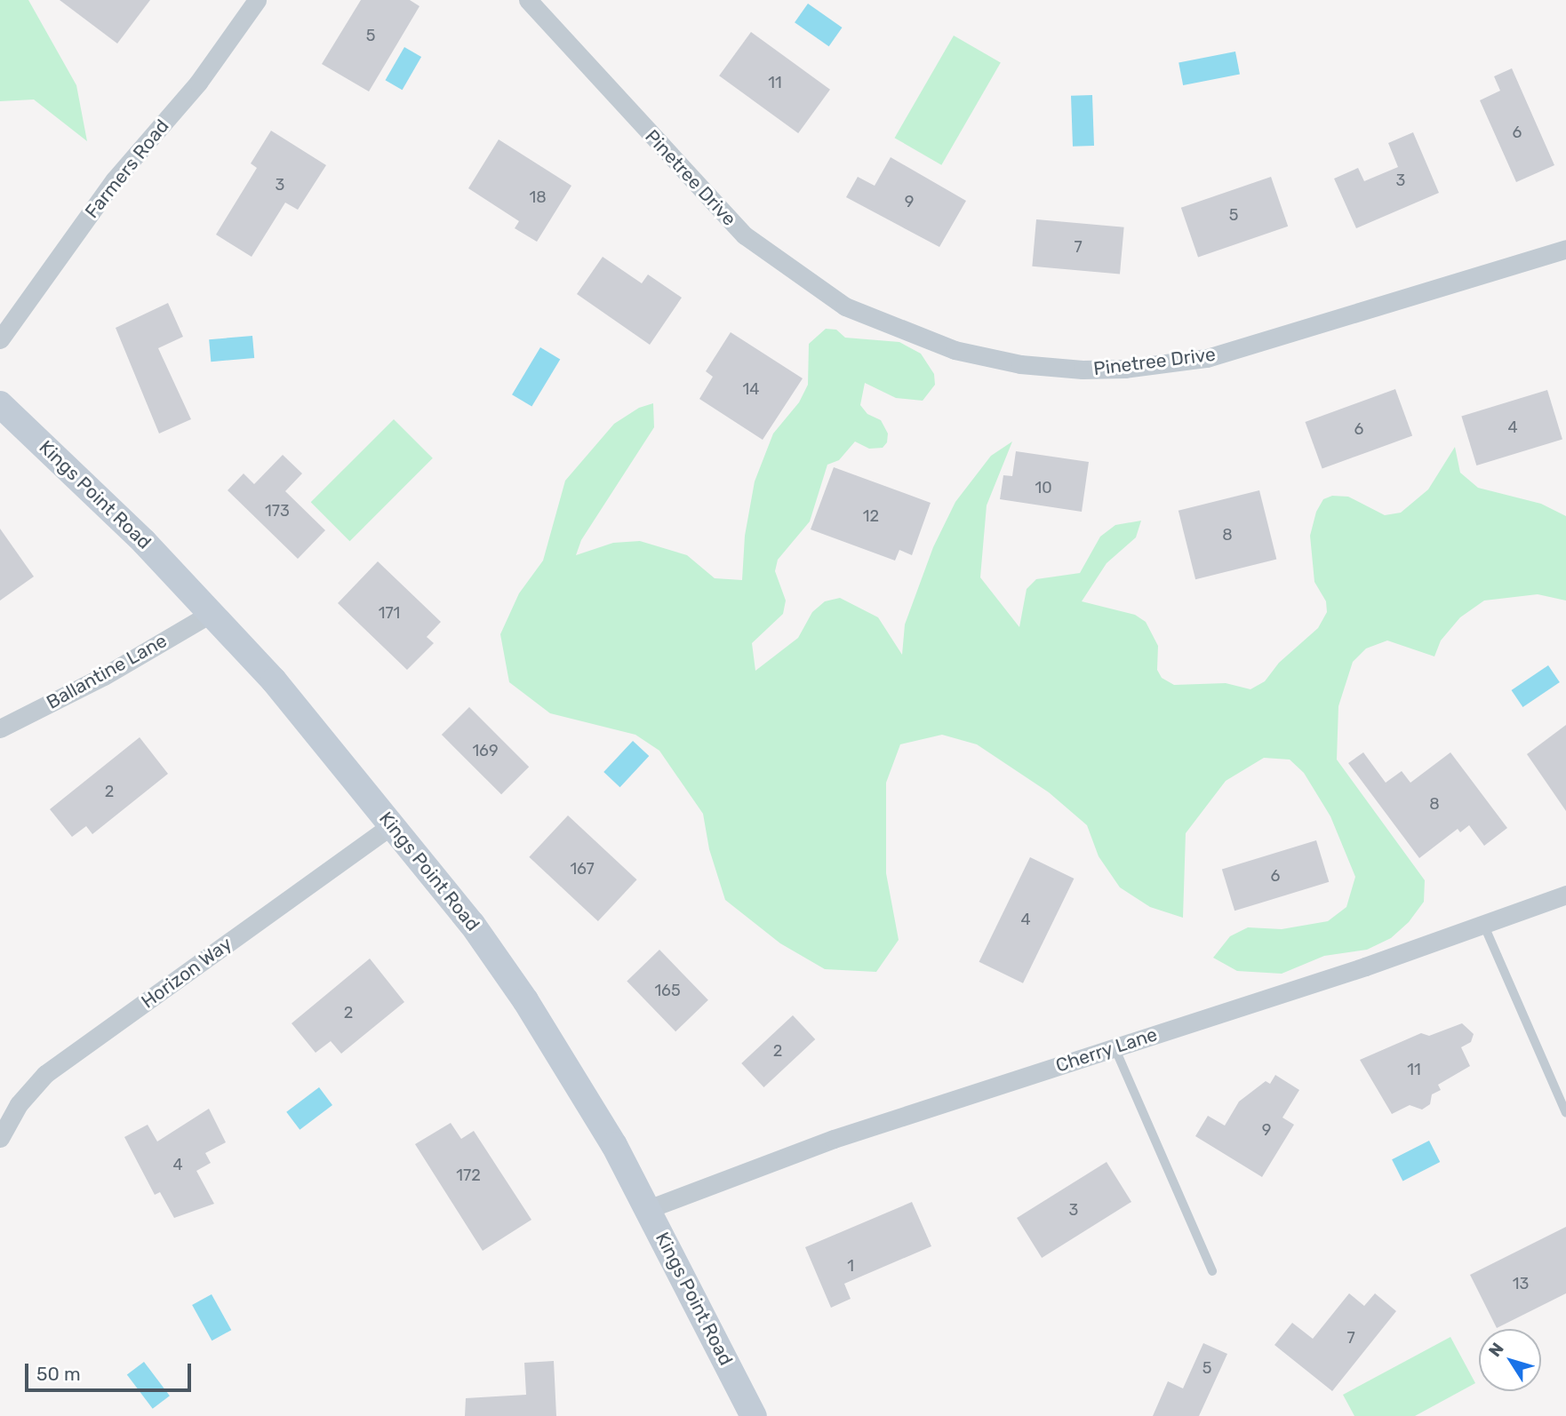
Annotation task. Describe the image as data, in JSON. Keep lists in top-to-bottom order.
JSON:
{
  "streets": {
    "main road": ["Kings Point Road"],
    "street": [
      "Farmers Road",
      "Pinetree Drive",
      "Ballantine Lane",
      "Horizon Way",
      "Cherry Lane"
    ]
  },
  "crossings": [
    ["Kings Point Road", "Ballantine Lane"],
    ["Kings Point Road", "Horizon Way"],
    ["Kings Point Road", "Cherry Lane"]
  ],
  "house_numbers": [
    "5",
    "11",
    "6",
    "3",
    "3",
    "18",
    "9",
    "5",
    "7",
    "14",
    "4",
    "6",
    "10",
    "173",
    "12",
    "8",
    "171",
    "169",
    "2",
    "8",
    "167",
    "6",
    "4",
    "165",
    "2",
    "2",
    "11",
    "9",
    "4",
    "172",
    "3",
    "1",
    "13",
    "7",
    "5"
  ],
  "scale_bar": "50 m",
  "north": "top left"
}
